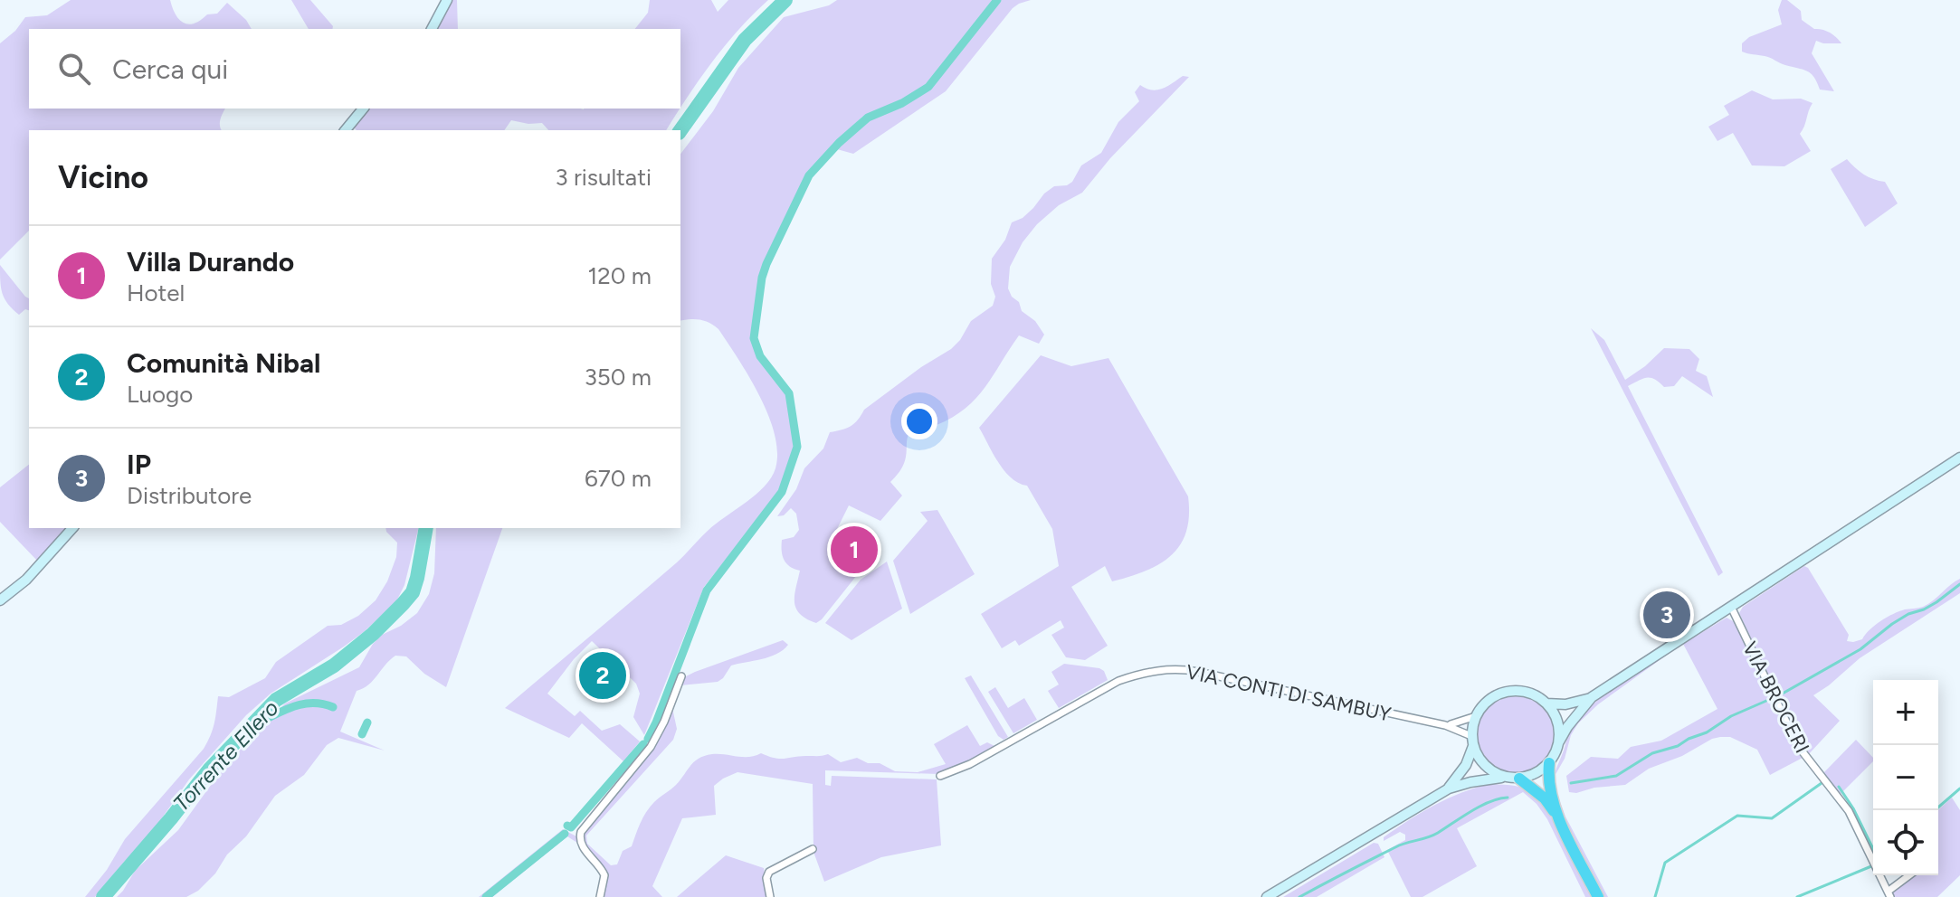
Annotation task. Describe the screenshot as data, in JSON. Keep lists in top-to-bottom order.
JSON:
{
  "streets": {
    "street": ["VIA CONTI DI SAMBUY", "VIA BROCERI"]
  },
  "water": ["Torrente Ellero"],
  "page": {
    "search": "Cerca qui",
    "heading": ["Vicino", "3 risultati"],
    "list": [
      {
        "mark": "1",
        "name": "Villa Durando",
        "note": "Hotel",
        "value": "120 m"
      },
      {
        "mark": "2",
        "name": "Comunità Nibal",
        "note": "Luogo",
        "value": "350 m"
      },
      {
        "mark": "3",
        "name": "IP",
        "note": "Distributore",
        "value": "670 m"
      }
    ],
    "pins": ["1", "3", "2"],
    "map_buttons": ["+", "−"]
  }
}
